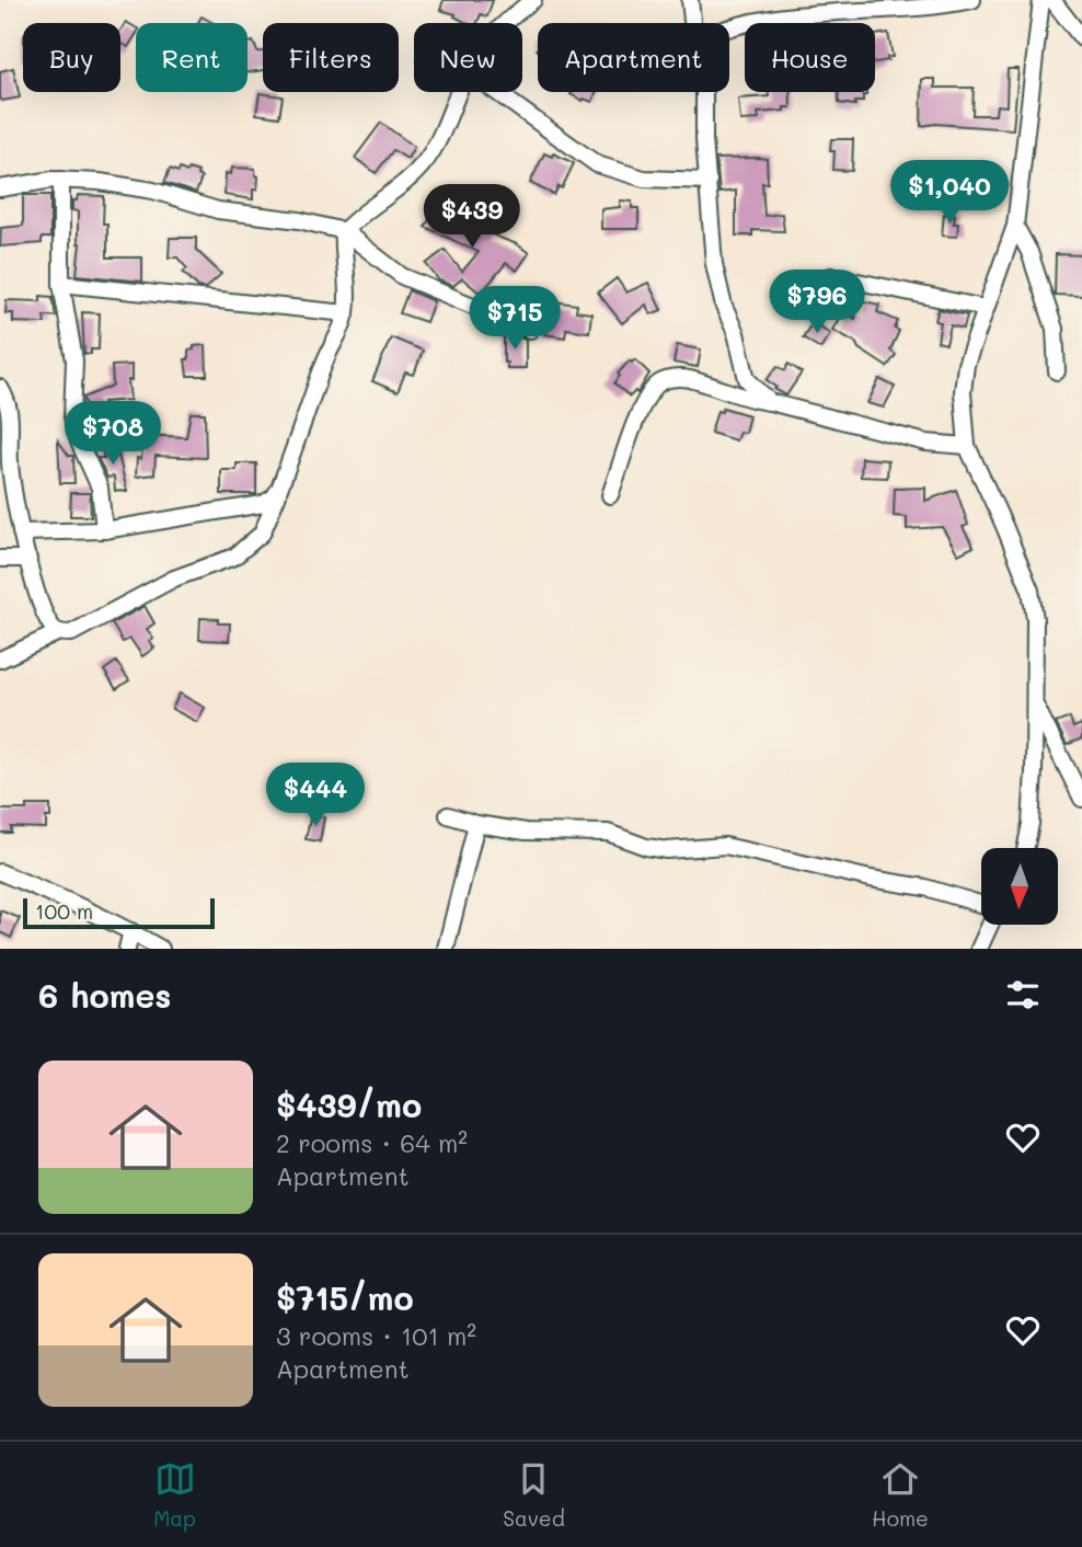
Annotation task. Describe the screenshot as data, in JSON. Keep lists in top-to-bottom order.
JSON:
{
  "scale_bar": "100 m",
  "north": "bottom",
  "page": {
    "chip": [
      "Buy",
      "Rent",
      "Filters",
      "New",
      "Apartment",
      "House"
    ],
    "price": [
      "$1,040",
      "$439",
      "$796",
      "$715",
      "$708",
      "$444"
    ],
    "scale": "100 m",
    "heading": "6 homes",
    "list": [
      {
        "name": "$439/mo",
        "note": "2 rooms · 64 m² · Apartment"
      },
      {
        "name": "$715/mo",
        "note": "3 rooms · 101 m² · Apartment"
      }
    ],
    "tabs": ["Map", "Saved", "Home"]
  }
}
